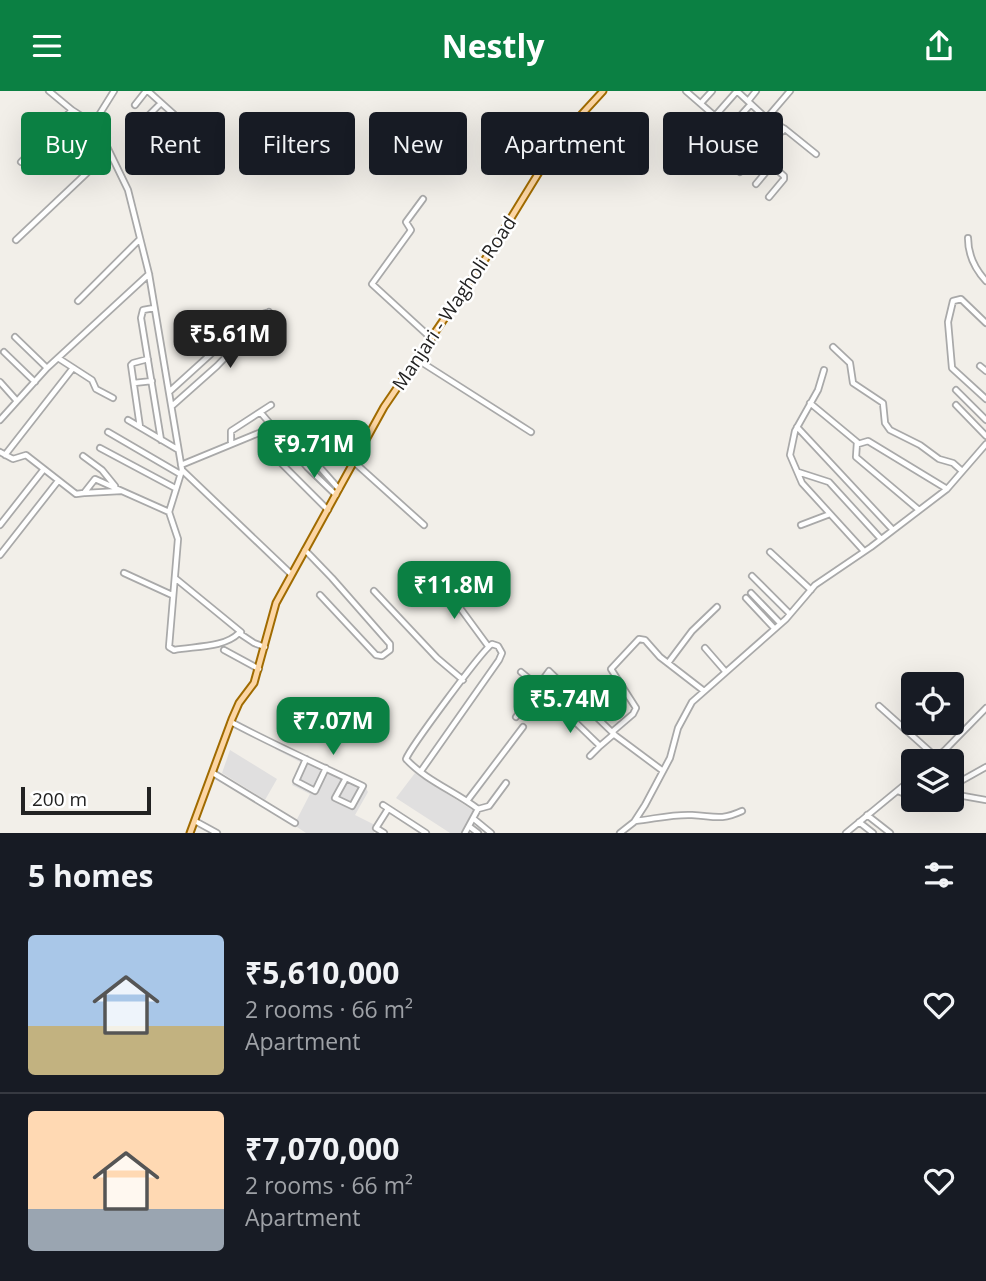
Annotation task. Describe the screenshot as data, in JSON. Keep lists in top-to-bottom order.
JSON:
{
  "streets": {
    "main road": ["Manjari - Wagholi Road"]
  },
  "scale_bar": "200 m",
  "page": {
    "header": "Nestly",
    "chip": [
      "Buy",
      "Rent",
      "Filters",
      "New",
      "Apartment",
      "House"
    ],
    "price": [
      "₹5.61M",
      "₹9.71M",
      "₹11.8M",
      "₹5.74M",
      "₹7.07M"
    ],
    "scale": "200 m",
    "heading": "5 homes",
    "list": [
      {
        "name": "₹5,610,000",
        "note": "2 rooms · 66 m² · Apartment"
      },
      {
        "name": "₹7,070,000",
        "note": "2 rooms · 66 m² · Apartment"
      }
    ]
  }
}
